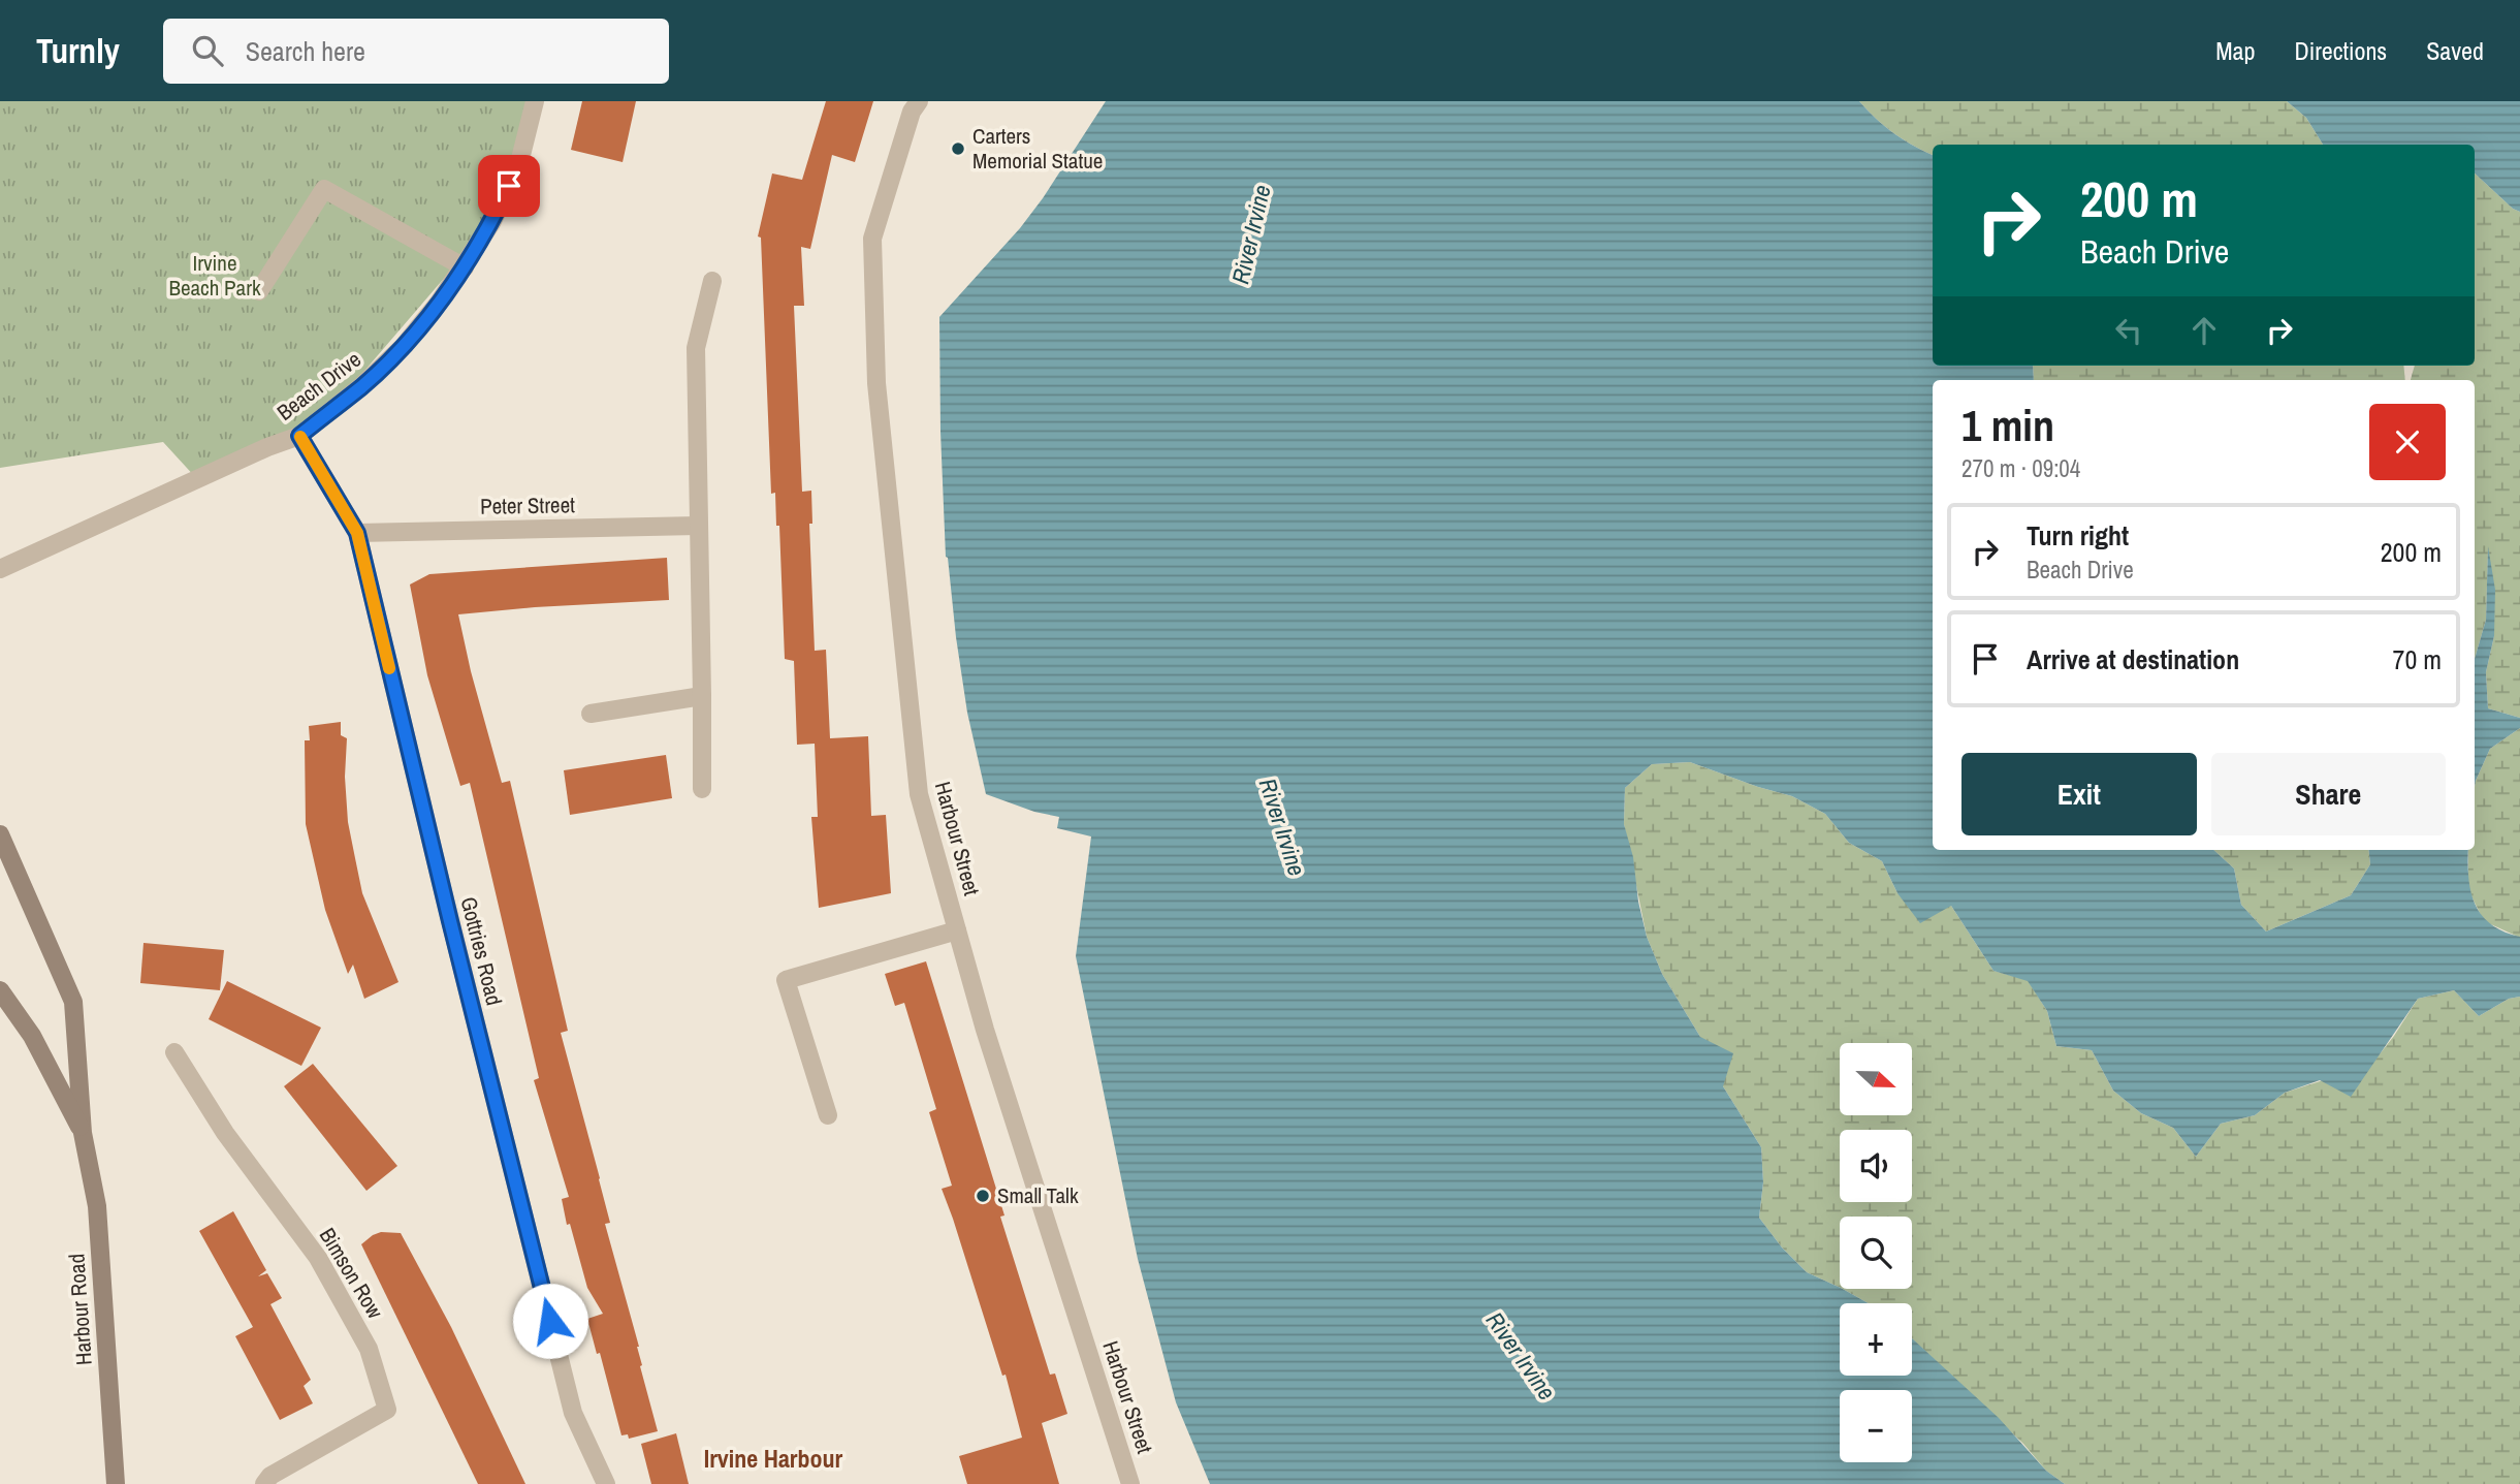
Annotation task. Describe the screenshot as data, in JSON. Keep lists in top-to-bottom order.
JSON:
{
  "streets": {
    "street": [
      "Beach Drive",
      "Peter Street",
      "Harbour Street",
      "Gottries Road",
      "Bimson Row",
      "Harbour Road"
    ]
  },
  "crossings": [
    ["Beach Drive", "Gottries Road"],
    ["Peter Street", "Gottries Road"]
  ],
  "districts": ["Irvine Harbour"],
  "water": ["River Irvine"],
  "parks": ["Irvine Beach Park"],
  "places": ["Carters Memorial Statue", "Small Talk"],
  "north": "right",
  "page": {
    "header": "Turnly",
    "search": "Search here",
    "nav": ["Map", "Directions", "Saved"],
    "turn": ["200 m", "Beach Drive"],
    "heading": ["1 min", "270 m · 09:04"],
    "list": [
      {
        "name": "Turn right",
        "note": "Beach Drive",
        "value": "200 m"
      },
      {
        "name": "Arrive at destination",
        "value": "70 m"
      }
    ],
    "buttons": ["Exit", "Share"],
    "map_buttons": ["+", "−"]
  }
}
